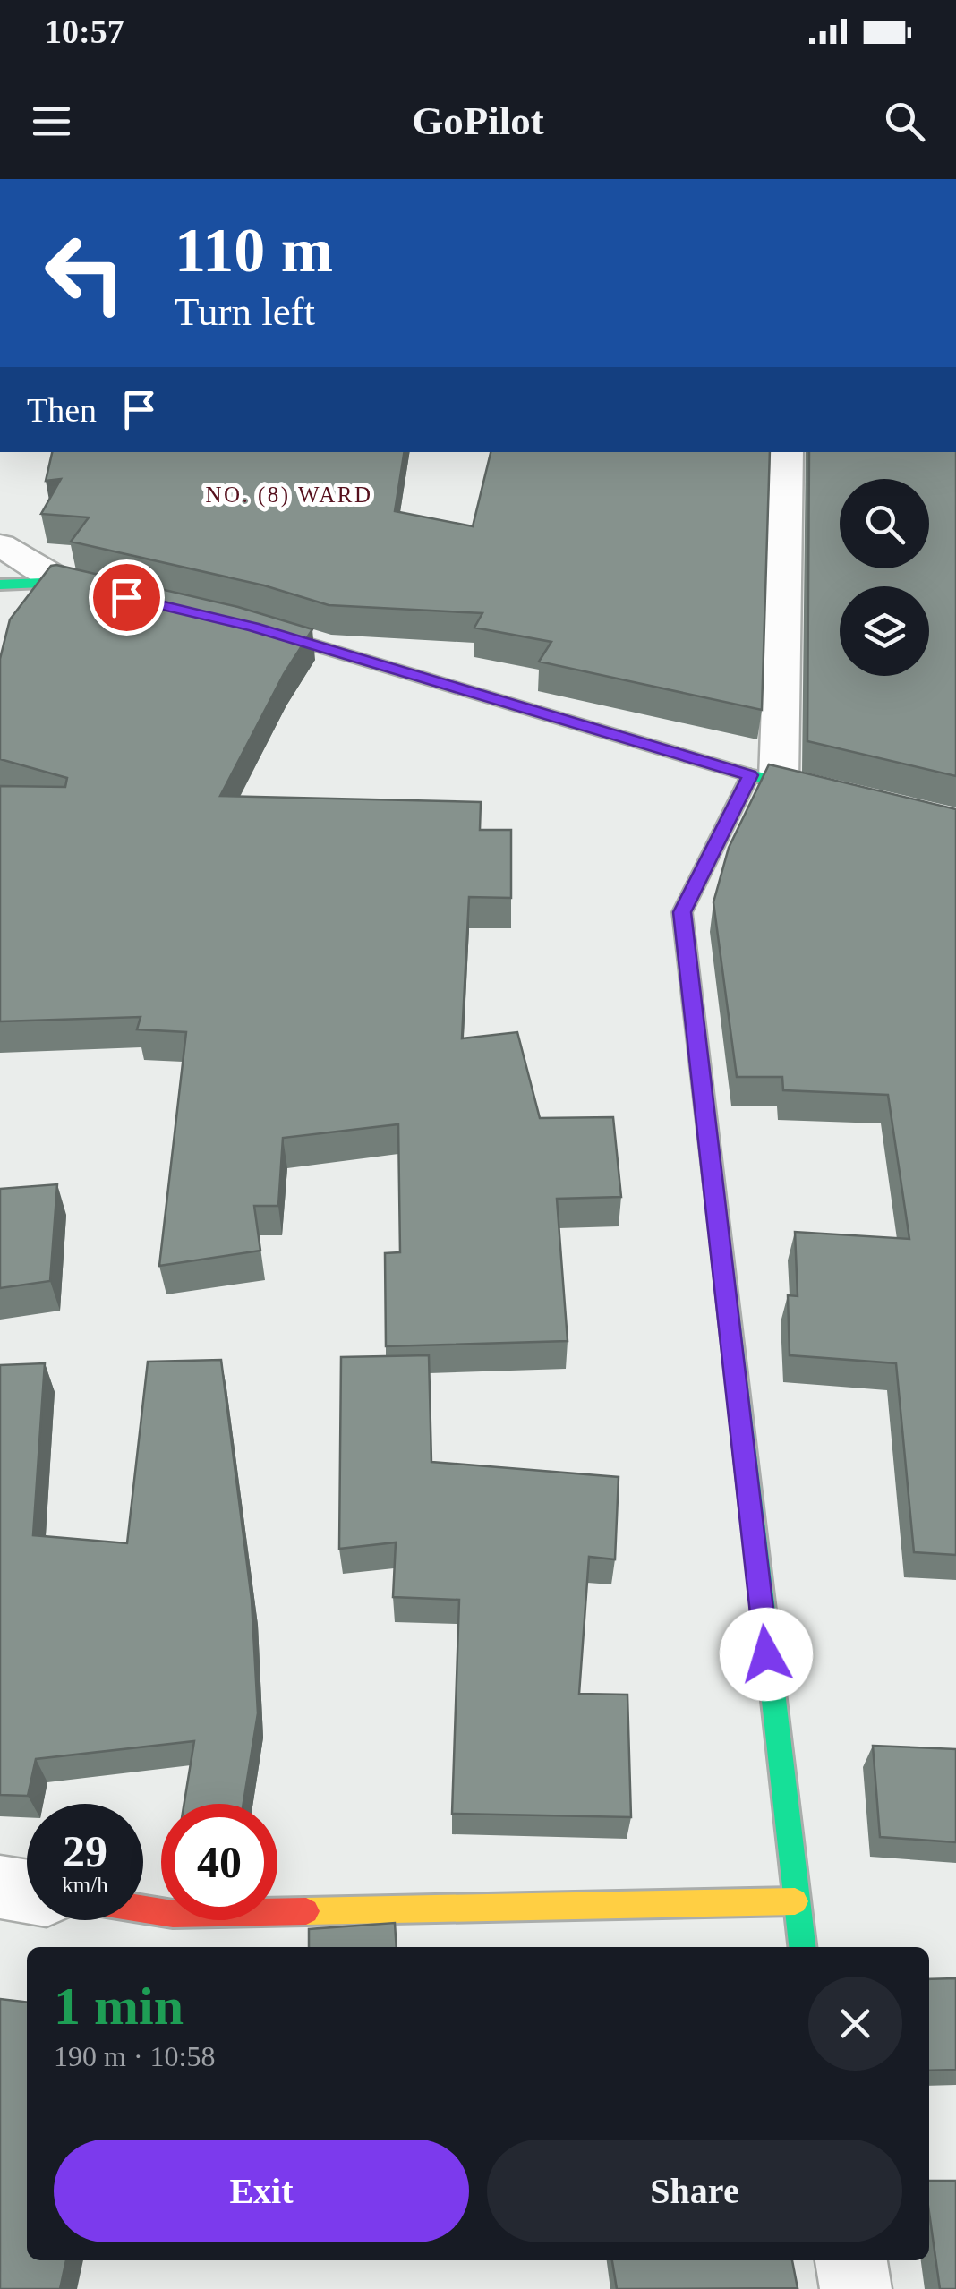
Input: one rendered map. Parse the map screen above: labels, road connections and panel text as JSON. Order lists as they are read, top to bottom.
{
  "districts": ["NO. (8) WARD"],
  "page": {
    "status": "10:57",
    "header": "GoPilot",
    "turn": ["110 m", "Turn left"],
    "then": "Then",
    "speed": "29 km/h",
    "limit": "40",
    "heading": ["1 min", "190 m · 10:58"],
    "buttons": ["Exit", "Share"]
  }
}
